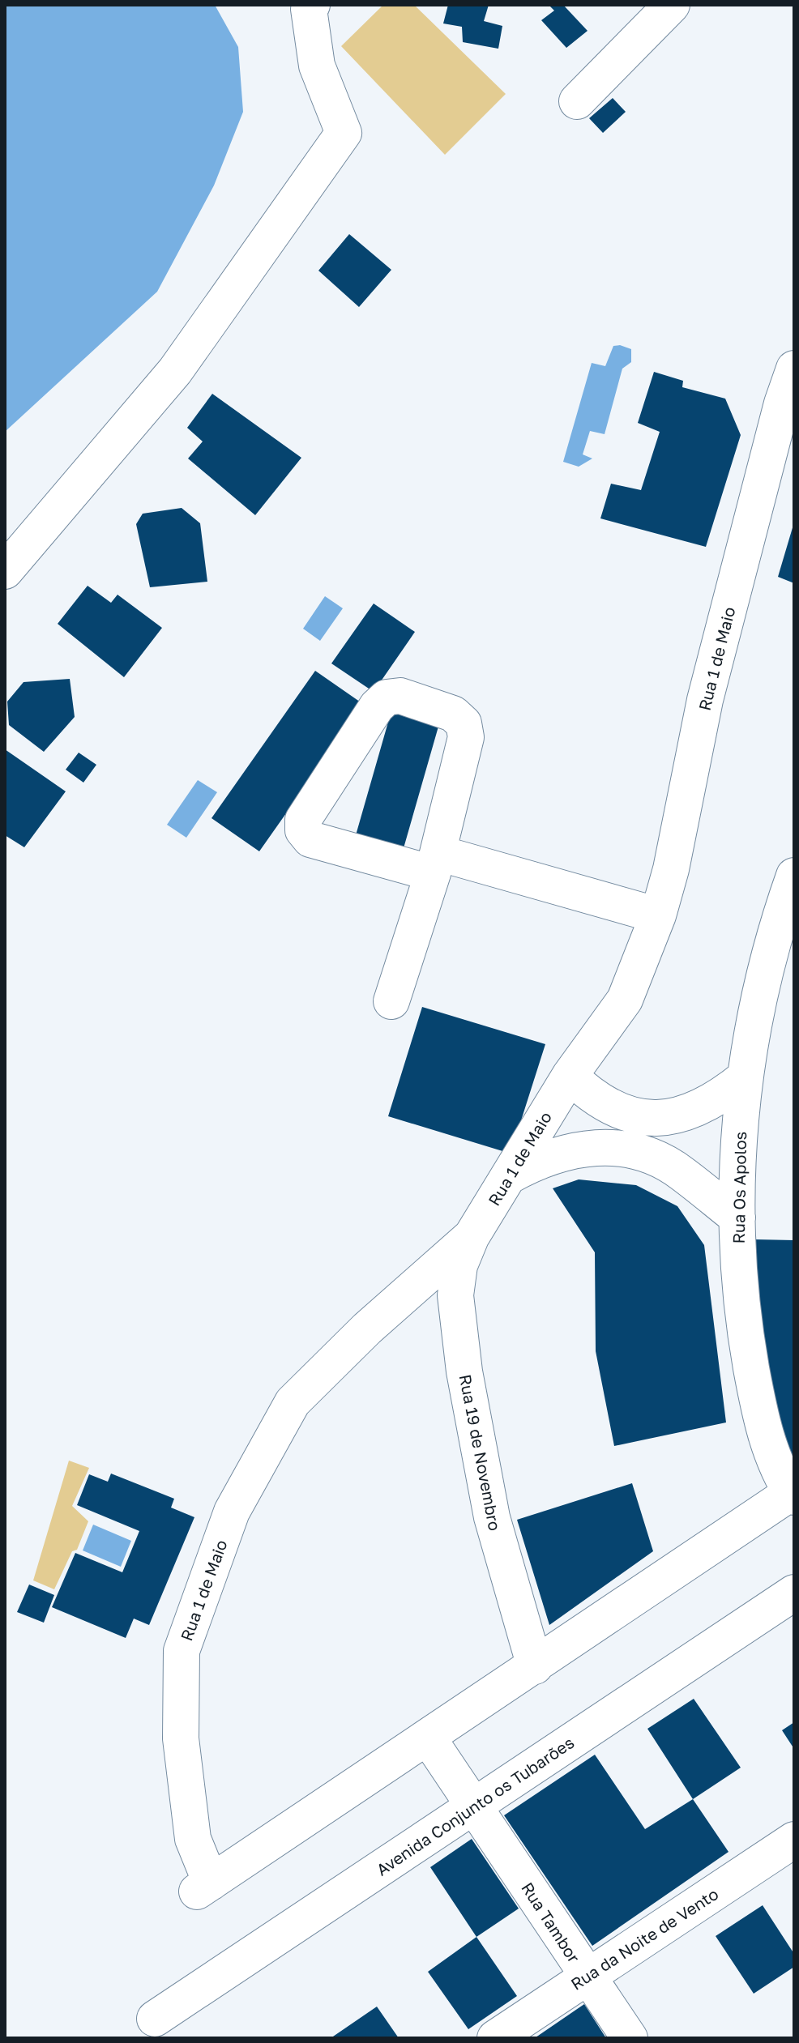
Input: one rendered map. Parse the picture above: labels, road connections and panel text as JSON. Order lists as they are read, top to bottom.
{
  "streets": {
    "street": [
      "Rua 1 de Maio",
      "Rua Os Apolos",
      "Rua 19 de Novembro",
      "Avenida Conjunto os Tubarões",
      "Rua Tambor",
      "Rua da Noite de Vento"
    ]
  },
  "crossings": [
    ["Rua 1 de Maio", "Rua 19 de Novembro"],
    ["Rua 1 de Maio", "Rua Tambor"],
    ["Avenida Conjunto os Tubarões", "Rua Tambor"],
    ["Rua Tambor", "Rua da Noite de Vento"]
  ]
}
